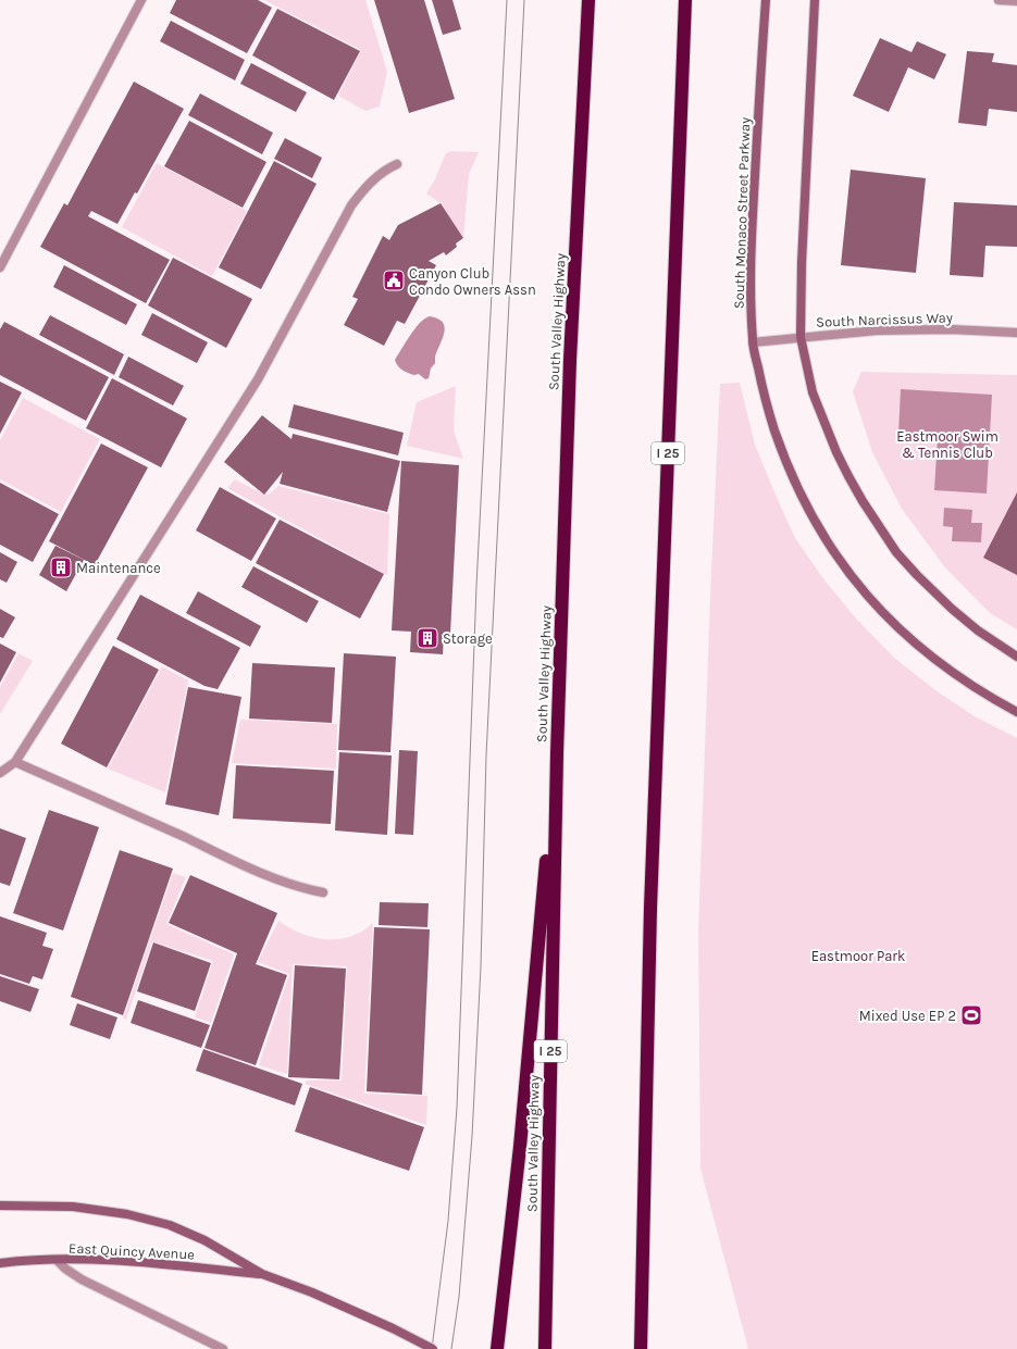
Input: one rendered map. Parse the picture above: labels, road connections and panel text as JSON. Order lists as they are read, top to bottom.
{
  "streets": {
    "highway": ["South Valley Highway", "I 25"],
    "main road": ["South Monaco Street Parkway", "East Quincy Avenue"],
    "street": ["South Narcissus Way"]
  },
  "crossings": [
    ["South Monaco Street Parkway", "South Narcissus Way"]
  ],
  "parks": ["Eastmoor Swim & Tennis Club", "Eastmoor Park"],
  "places": {
    "public building": ["Canyon Club Condo Owners Assn"],
    "building": ["Maintenance", "Storage"],
    "sports": ["Mixed Use EP 2"]
  }
}
